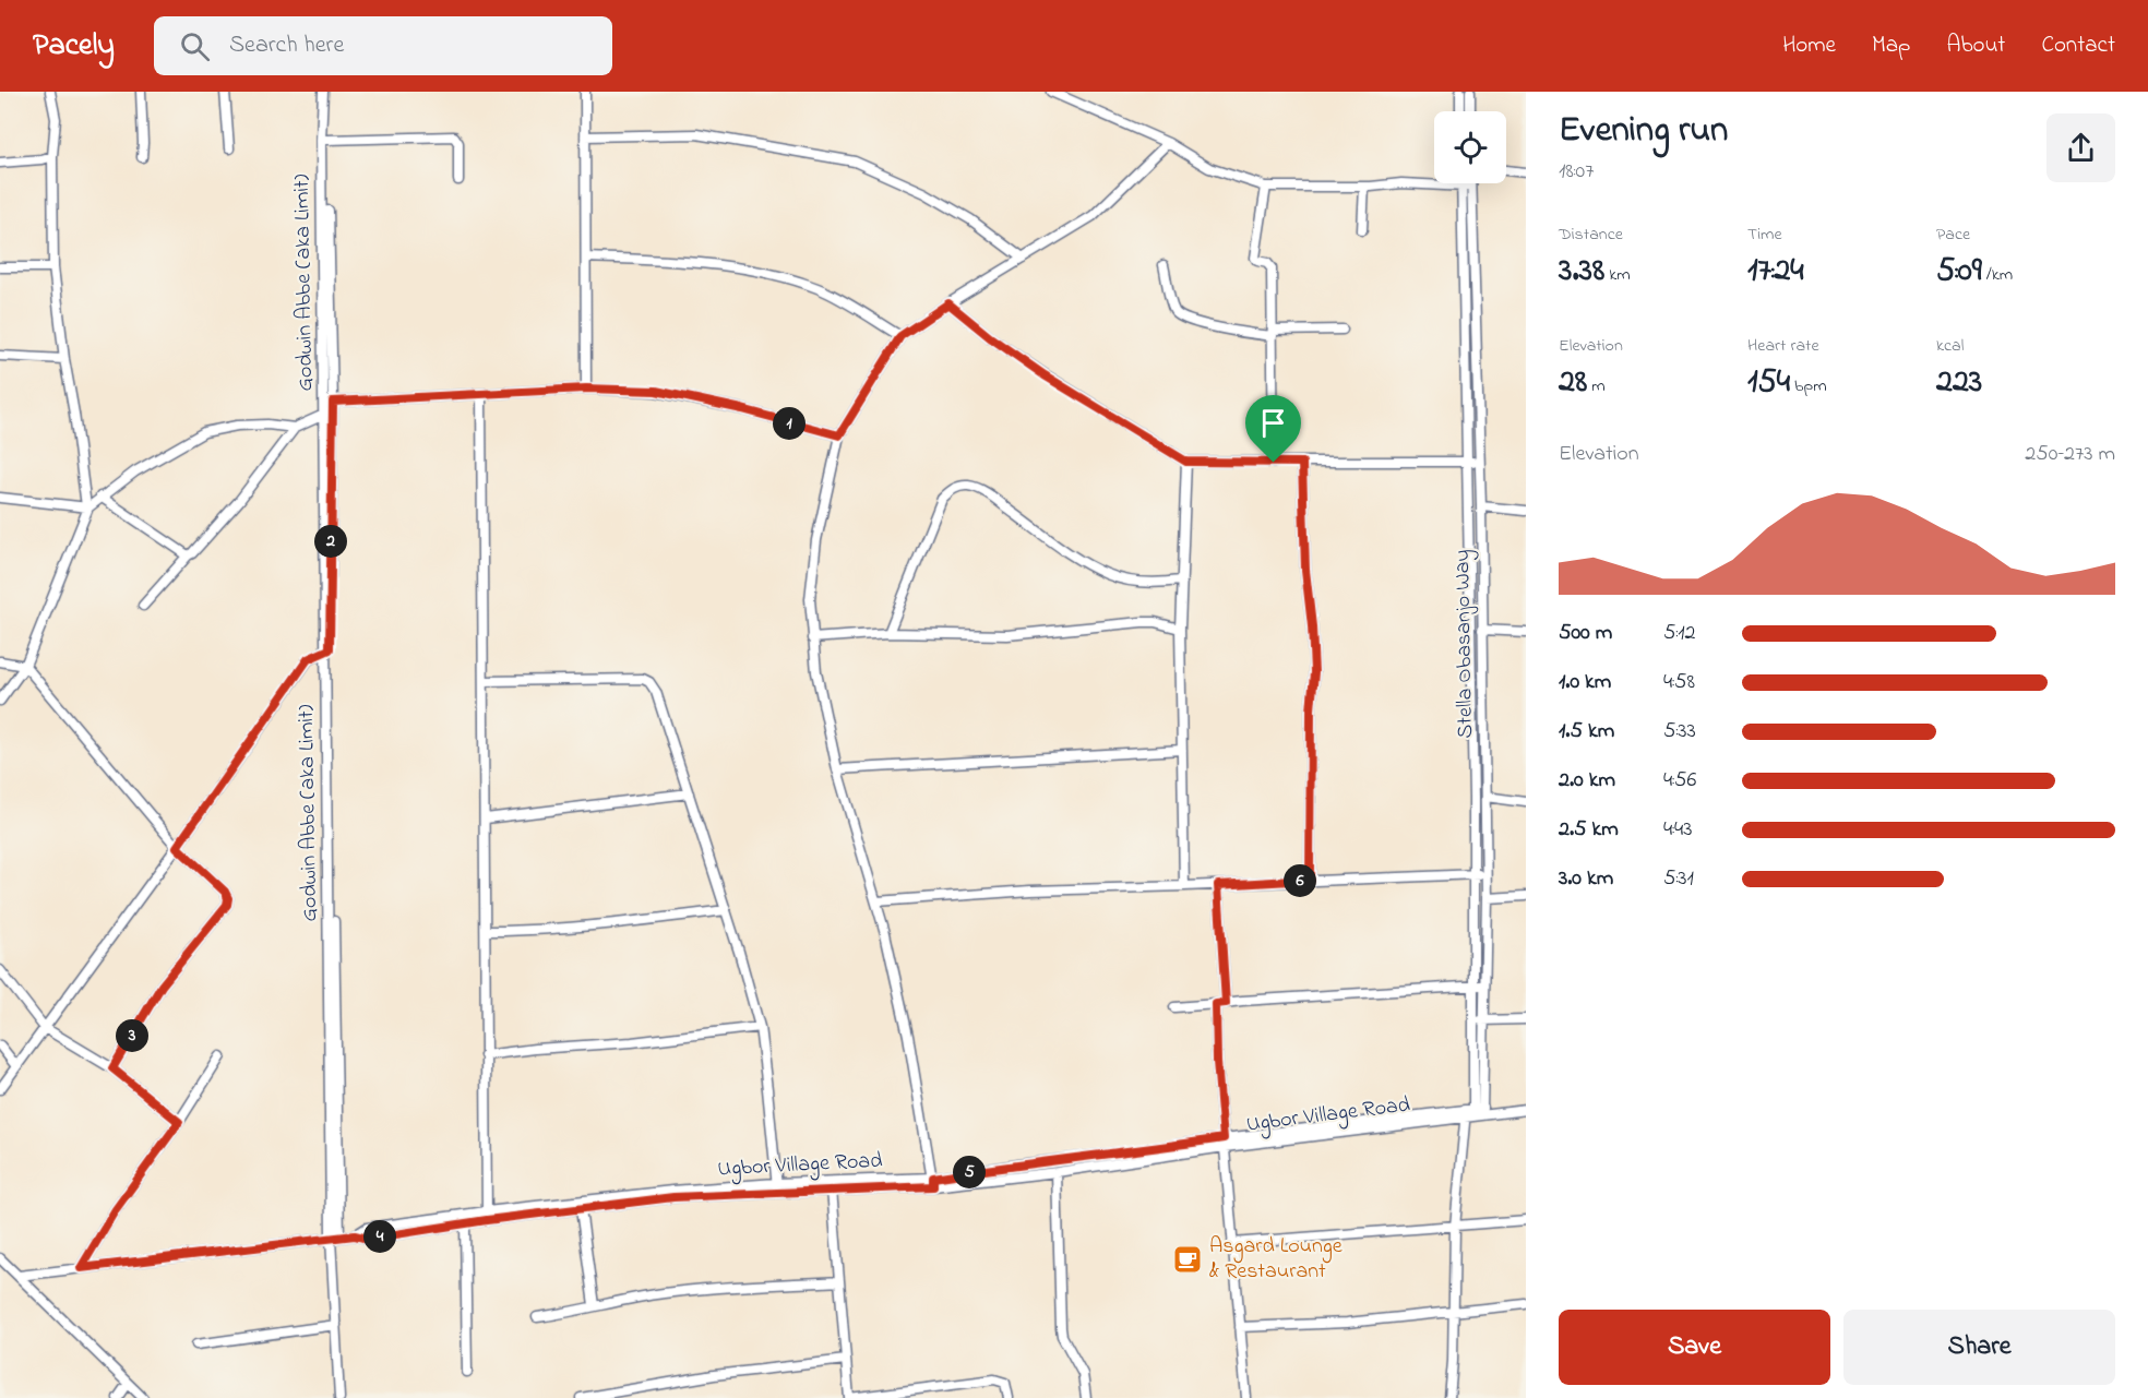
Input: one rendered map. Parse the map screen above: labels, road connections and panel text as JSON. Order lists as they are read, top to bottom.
{
  "streets": {
    "street": ["Godwin Abbe (aka Limit)", "Stella Obasanjo Way", "Ugbor Village Road"]
  },
  "crossings": [
    ["Godwin Abbe (aka Limit)", "Ugbor Village Road"],
    ["Stella Obasanjo Way", "Ugbor Village Road"]
  ],
  "places": {
    "cafe": ["Asgard Lounge & Restaurant"]
  },
  "page": {
    "header": "Pacely",
    "search": "Search here",
    "nav": [
      "Home",
      "Map",
      "About",
      "Contact"
    ],
    "heading": ["Evening run", "18:07"],
    "stats": [
      ["Distance", "3.38 km"],
      ["Time", "17:24"],
      ["Pace", "5:09 /km"],
      ["Elevation", "28 m"],
      ["Heart rate", "154 bpm"],
      ["kcal", "223"]
    ],
    "pins": [
      "1",
      "2",
      "6",
      "3",
      "5",
      "4"
    ],
    "chart": ["Elevation", "250–273 m"],
    "list": [
      {
        "name": "500 m",
        "note": "5:12"
      },
      {
        "name": "1.0 km",
        "note": "4:58"
      },
      {
        "name": "1.5 km",
        "note": "5:33"
      },
      {
        "name": "2.0 km",
        "note": "4:56"
      },
      {
        "name": "2.5 km",
        "note": "4:43"
      },
      {
        "name": "3.0 km",
        "note": "5:31"
      }
    ],
    "buttons": ["Save", "Share"]
  }
}
